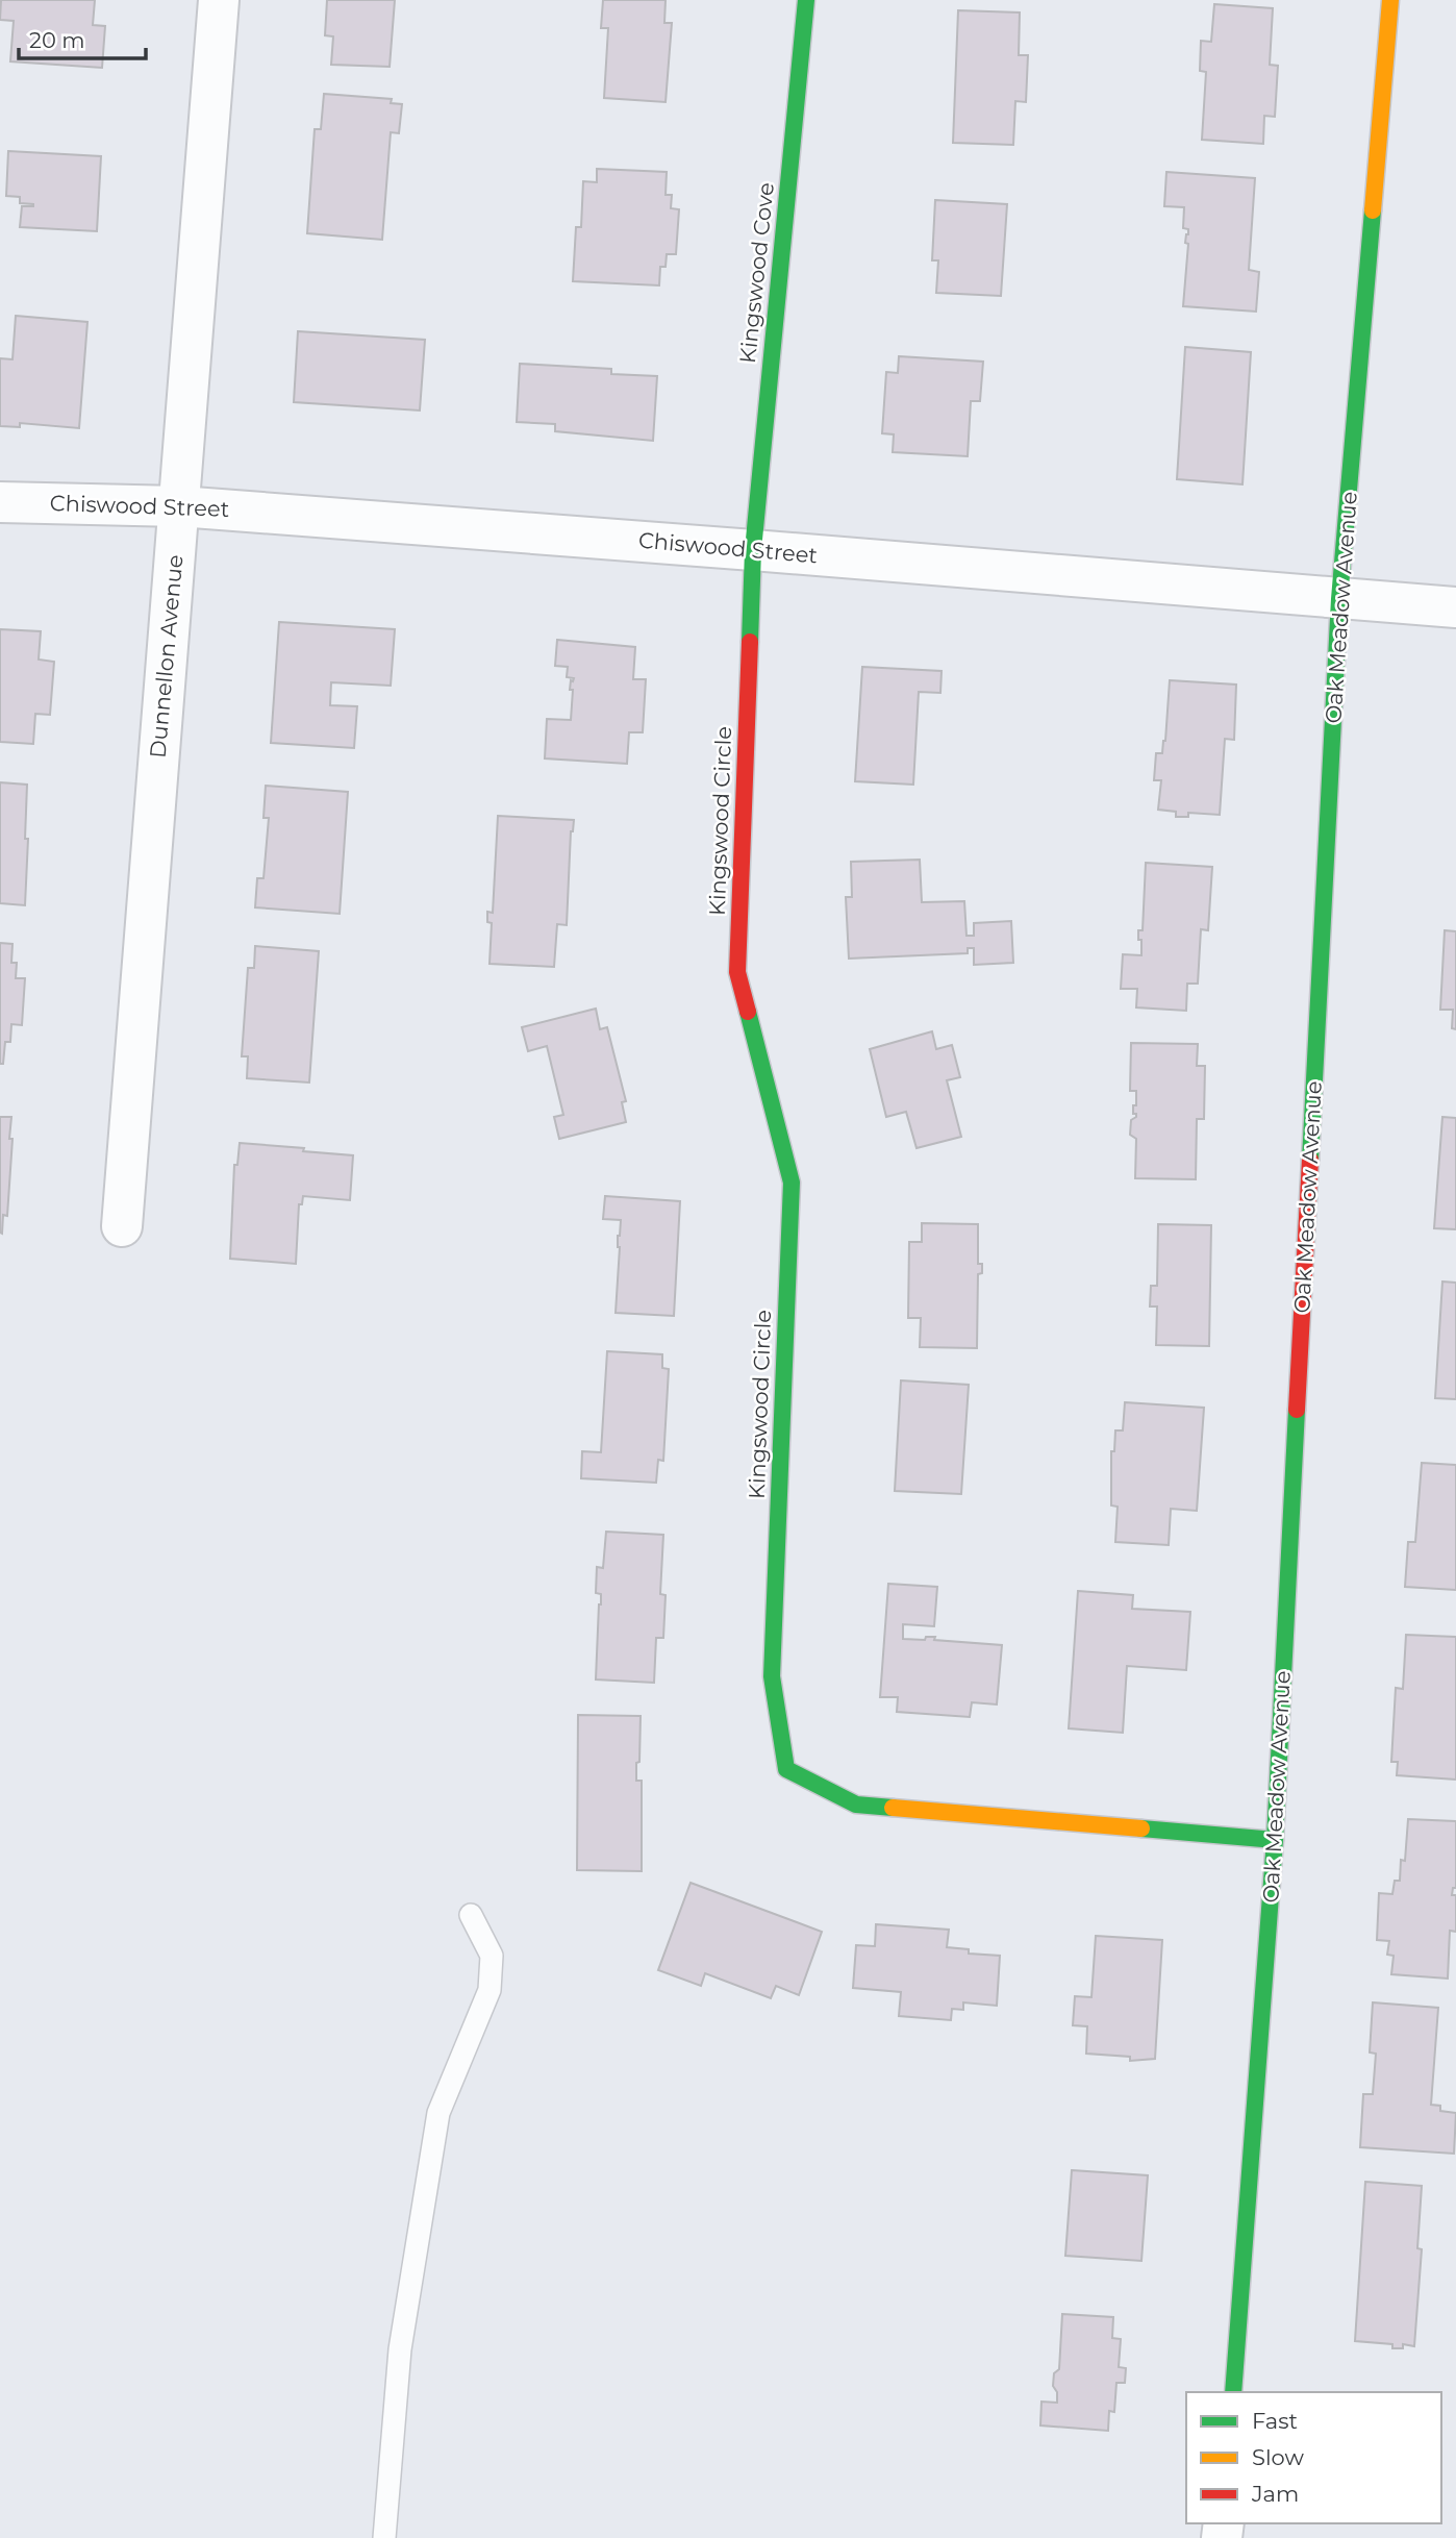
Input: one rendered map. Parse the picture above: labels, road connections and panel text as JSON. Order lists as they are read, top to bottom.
{
  "streets": {
    "street": [
      "Kingswood Cove",
      "Chiswood Street",
      "Oak Meadow Avenue",
      "Dunnellon Avenue",
      "Kingswood Circle"
    ]
  },
  "crossings": [
    ["Kingswood Cove", "Chiswood Street"],
    ["Kingswood Cove", "Kingswood Circle"],
    ["Chiswood Street", "Oak Meadow Avenue"],
    ["Chiswood Street", "Dunnellon Avenue"],
    ["Chiswood Street", "Kingswood Circle"],
    ["Oak Meadow Avenue", "Kingswood Circle"]
  ],
  "legend": ["Fast", "Slow", "Jam"],
  "scale_bar": "20 m"
}
